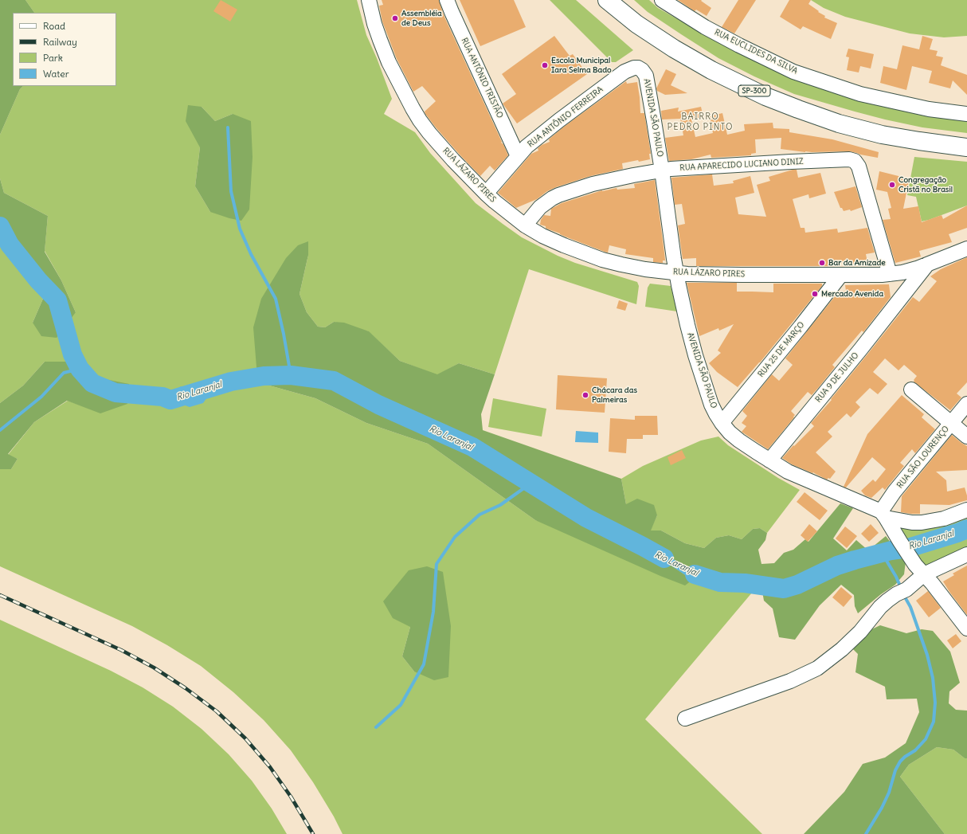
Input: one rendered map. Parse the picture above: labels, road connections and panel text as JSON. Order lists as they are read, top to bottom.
{
  "streets": {
    "main road": ["SP-300"],
    "street": [
      "RUA EUCLIDES DA SILVA",
      "RUA ANTÔNIO TRISTÃO",
      "RUA ANTÔNIO FERREIRA",
      "AVENIDA SÃO PAULO",
      "RUA APARECIDO LUCIANO DINIZ",
      "RUA LÁZARO PIRES",
      "RUA 25 DE MARÇO",
      "RUA 9 DE JULHO",
      "RUA SÃO LOURENÇO"
    ]
  },
  "crossings": [
    ["RUA ANTÔNIO TRISTÃO", "RUA ANTÔNIO FERREIRA"],
    ["RUA ANTÔNIO FERREIRA", "AVENIDA SÃO PAULO"],
    ["RUA ANTÔNIO FERREIRA", "RUA LÁZARO PIRES"],
    ["AVENIDA SÃO PAULO", "RUA APARECIDO LUCIANO DINIZ"],
    ["AVENIDA SÃO PAULO", "RUA LÁZARO PIRES"],
    ["AVENIDA SÃO PAULO", "RUA 25 DE MARÇO"],
    ["AVENIDA SÃO PAULO", "RUA 9 DE JULHO"],
    ["AVENIDA SÃO PAULO", "RUA SÃO LOURENÇO"],
    ["RUA APARECIDO LUCIANO DINIZ", "RUA LÁZARO PIRES"],
    ["RUA LÁZARO PIRES", "RUA 25 DE MARÇO"],
    ["RUA LÁZARO PIRES", "RUA 9 DE JULHO"]
  ],
  "districts": ["BAIRRO PEDRO PINTO"],
  "water": ["Rio Laranjal"],
  "places": [
    "Assembléia de Deus",
    "Escola Municipal Iara Selma Bado",
    "Congregação Cristã no Brasil",
    "Bar da Amizade",
    "Mercado Avenida",
    "Chácara das Palmeiras"
  ],
  "legend": [
    "Road",
    "Railway",
    "Park",
    "Water"
  ]
}
